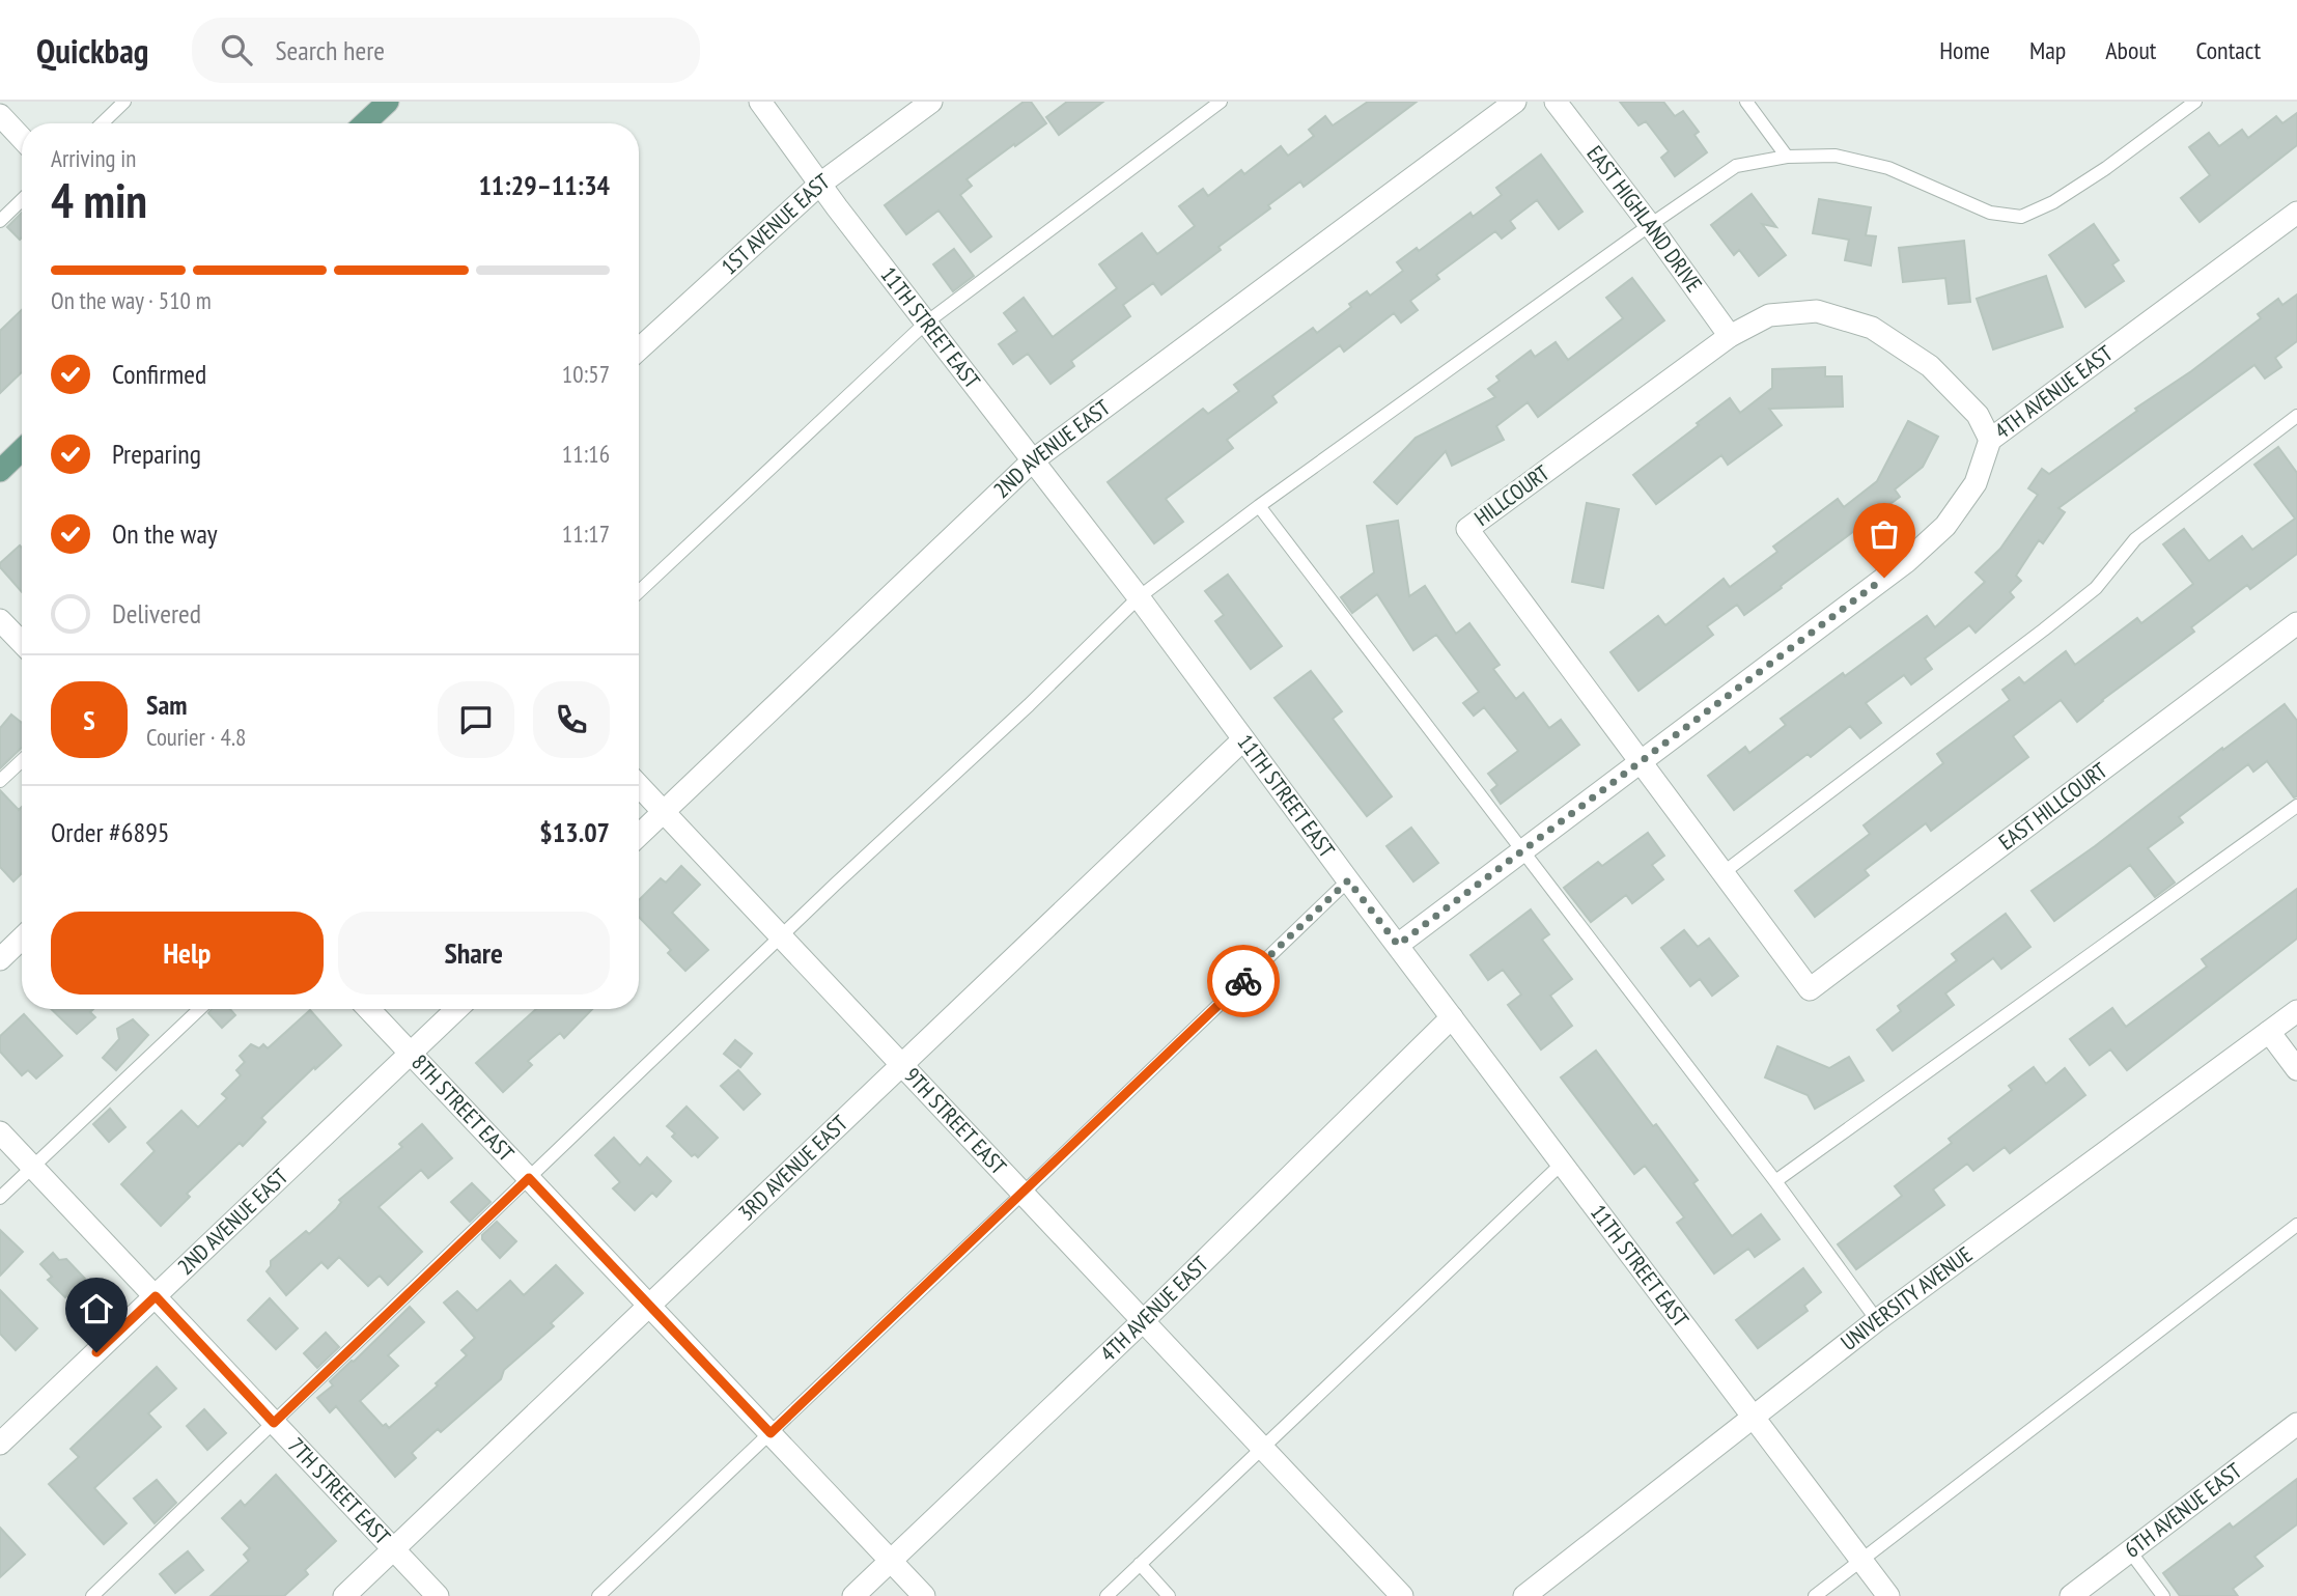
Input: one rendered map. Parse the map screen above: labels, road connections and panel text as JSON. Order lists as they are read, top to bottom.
{
  "streets": {
    "street": [
      "EAST HIGHLAND DRIVE",
      "1ST AVENUE EAST",
      "11TH STREET EAST",
      "4TH AVENUE EAST",
      "2ND AVENUE EAST",
      "HILLCOURT",
      "EAST HILLCOURT",
      "8TH STREET EAST",
      "9TH STREET EAST",
      "3RD AVENUE EAST",
      "UNIVERSITY AVENUE",
      "7TH STREET EAST",
      "6TH AVENUE EAST"
    ]
  },
  "crossings": [
    ["EAST HIGHLAND DRIVE", "HILLCOURT"],
    ["1ST AVENUE EAST", "11TH STREET EAST"],
    ["11TH STREET EAST", "4TH AVENUE EAST"],
    ["11TH STREET EAST", "2ND AVENUE EAST"],
    ["11TH STREET EAST", "3RD AVENUE EAST"],
    ["11TH STREET EAST", "UNIVERSITY AVENUE"],
    ["4TH AVENUE EAST", "HILLCOURT"],
    ["4TH AVENUE EAST", "8TH STREET EAST"],
    ["4TH AVENUE EAST", "9TH STREET EAST"],
    ["2ND AVENUE EAST", "8TH STREET EAST"],
    ["2ND AVENUE EAST", "9TH STREET EAST"],
    ["2ND AVENUE EAST", "7TH STREET EAST"],
    ["HILLCOURT", "EAST HILLCOURT"],
    ["8TH STREET EAST", "3RD AVENUE EAST"],
    ["9TH STREET EAST", "3RD AVENUE EAST"],
    ["3RD AVENUE EAST", "7TH STREET EAST"]
  ],
  "page": {
    "header": "Quickbag",
    "search": "Search here",
    "nav": [
      "Home",
      "Map",
      "About",
      "Contact"
    ],
    "heading": ["4 min", "Arriving in", "11:29–11:34"],
    "panel": [
      "Sam",
      "Courier · 4.8",
      "Order #6895",
      "$13.07"
    ],
    "bar": "On the way · 510 m",
    "list": [
      ["Confirmed", "10:57"],
      ["Preparing", "11:16"],
      ["On the way", "11:17"],
      "Delivered"
    ],
    "round": "S",
    "buttons": ["Help", "Share"]
  }
}
